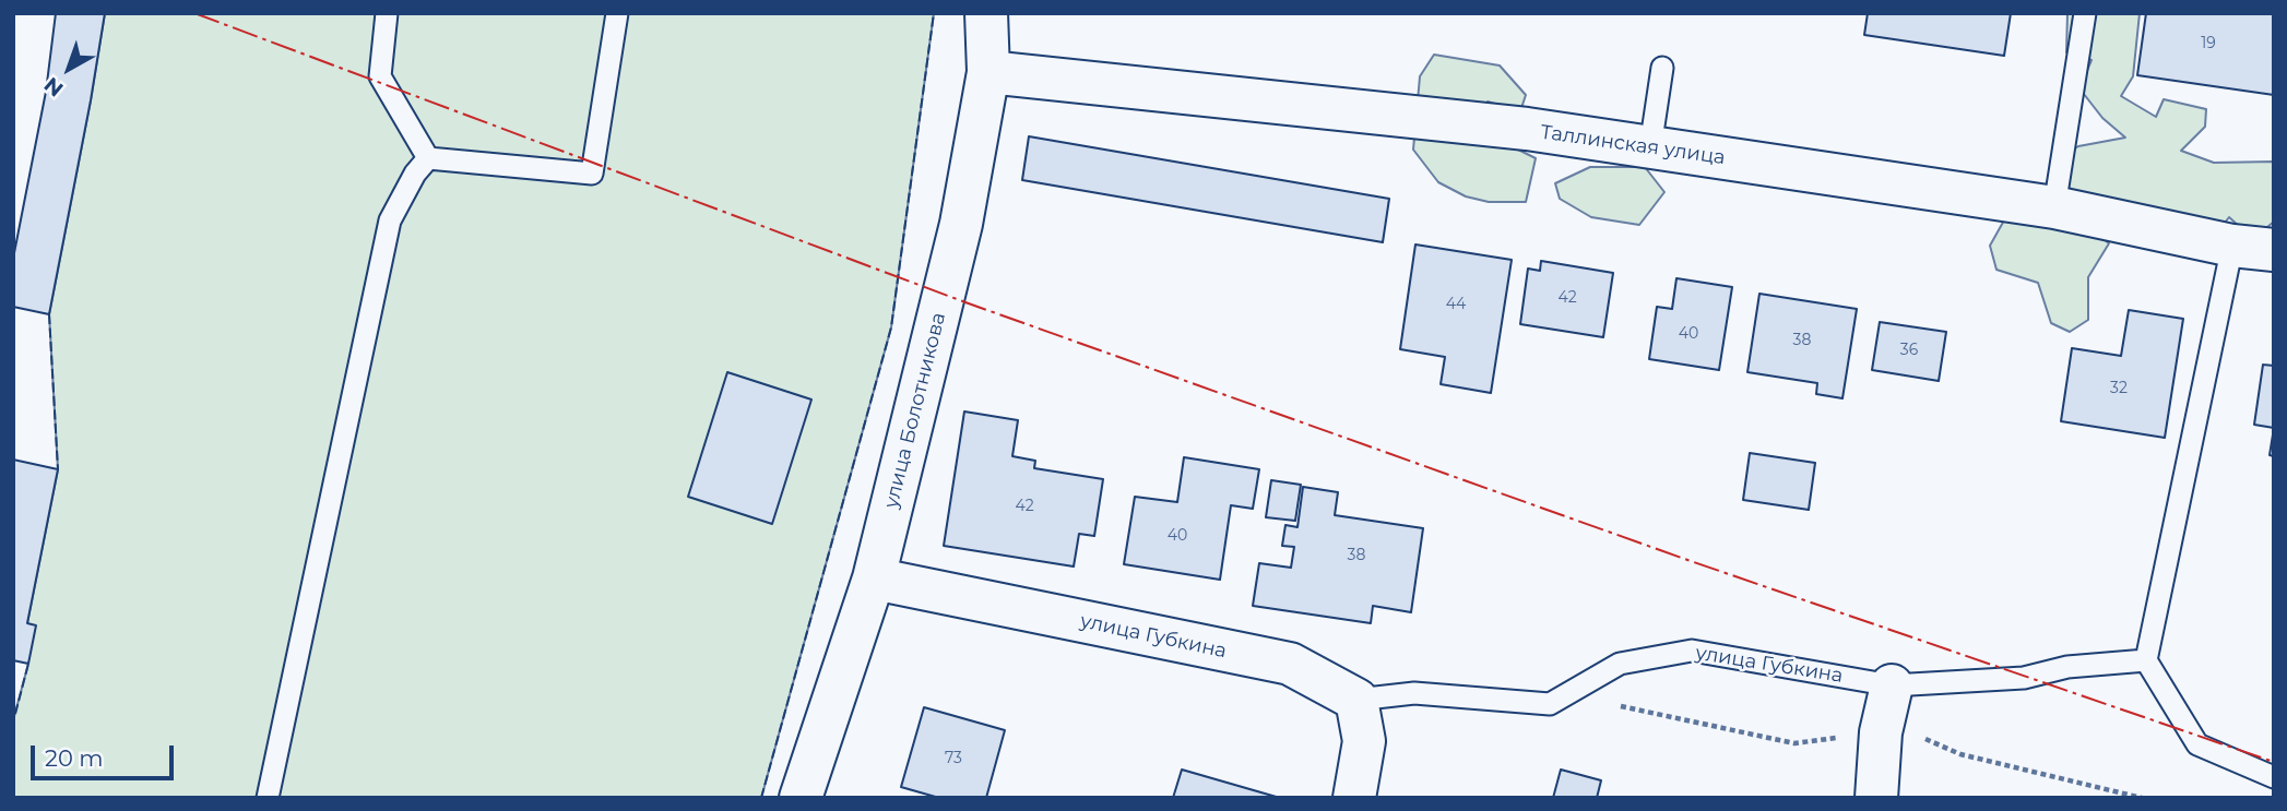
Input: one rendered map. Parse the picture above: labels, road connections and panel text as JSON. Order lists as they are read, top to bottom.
{
  "streets": {
    "street": ["Таллинская улица", "улица Болотникова", "улица Губкина"]
  },
  "crossings": [
    ["Таллинская улица", "улица Болотникова"],
    ["улица Болотникова", "улица Губкина"]
  ],
  "house_numbers": [
    "19",
    "42",
    "44",
    "40",
    "38",
    "36",
    "32",
    "42",
    "40",
    "38",
    "73"
  ],
  "scale_bar": "20 m",
  "north": "bottom left"
}
